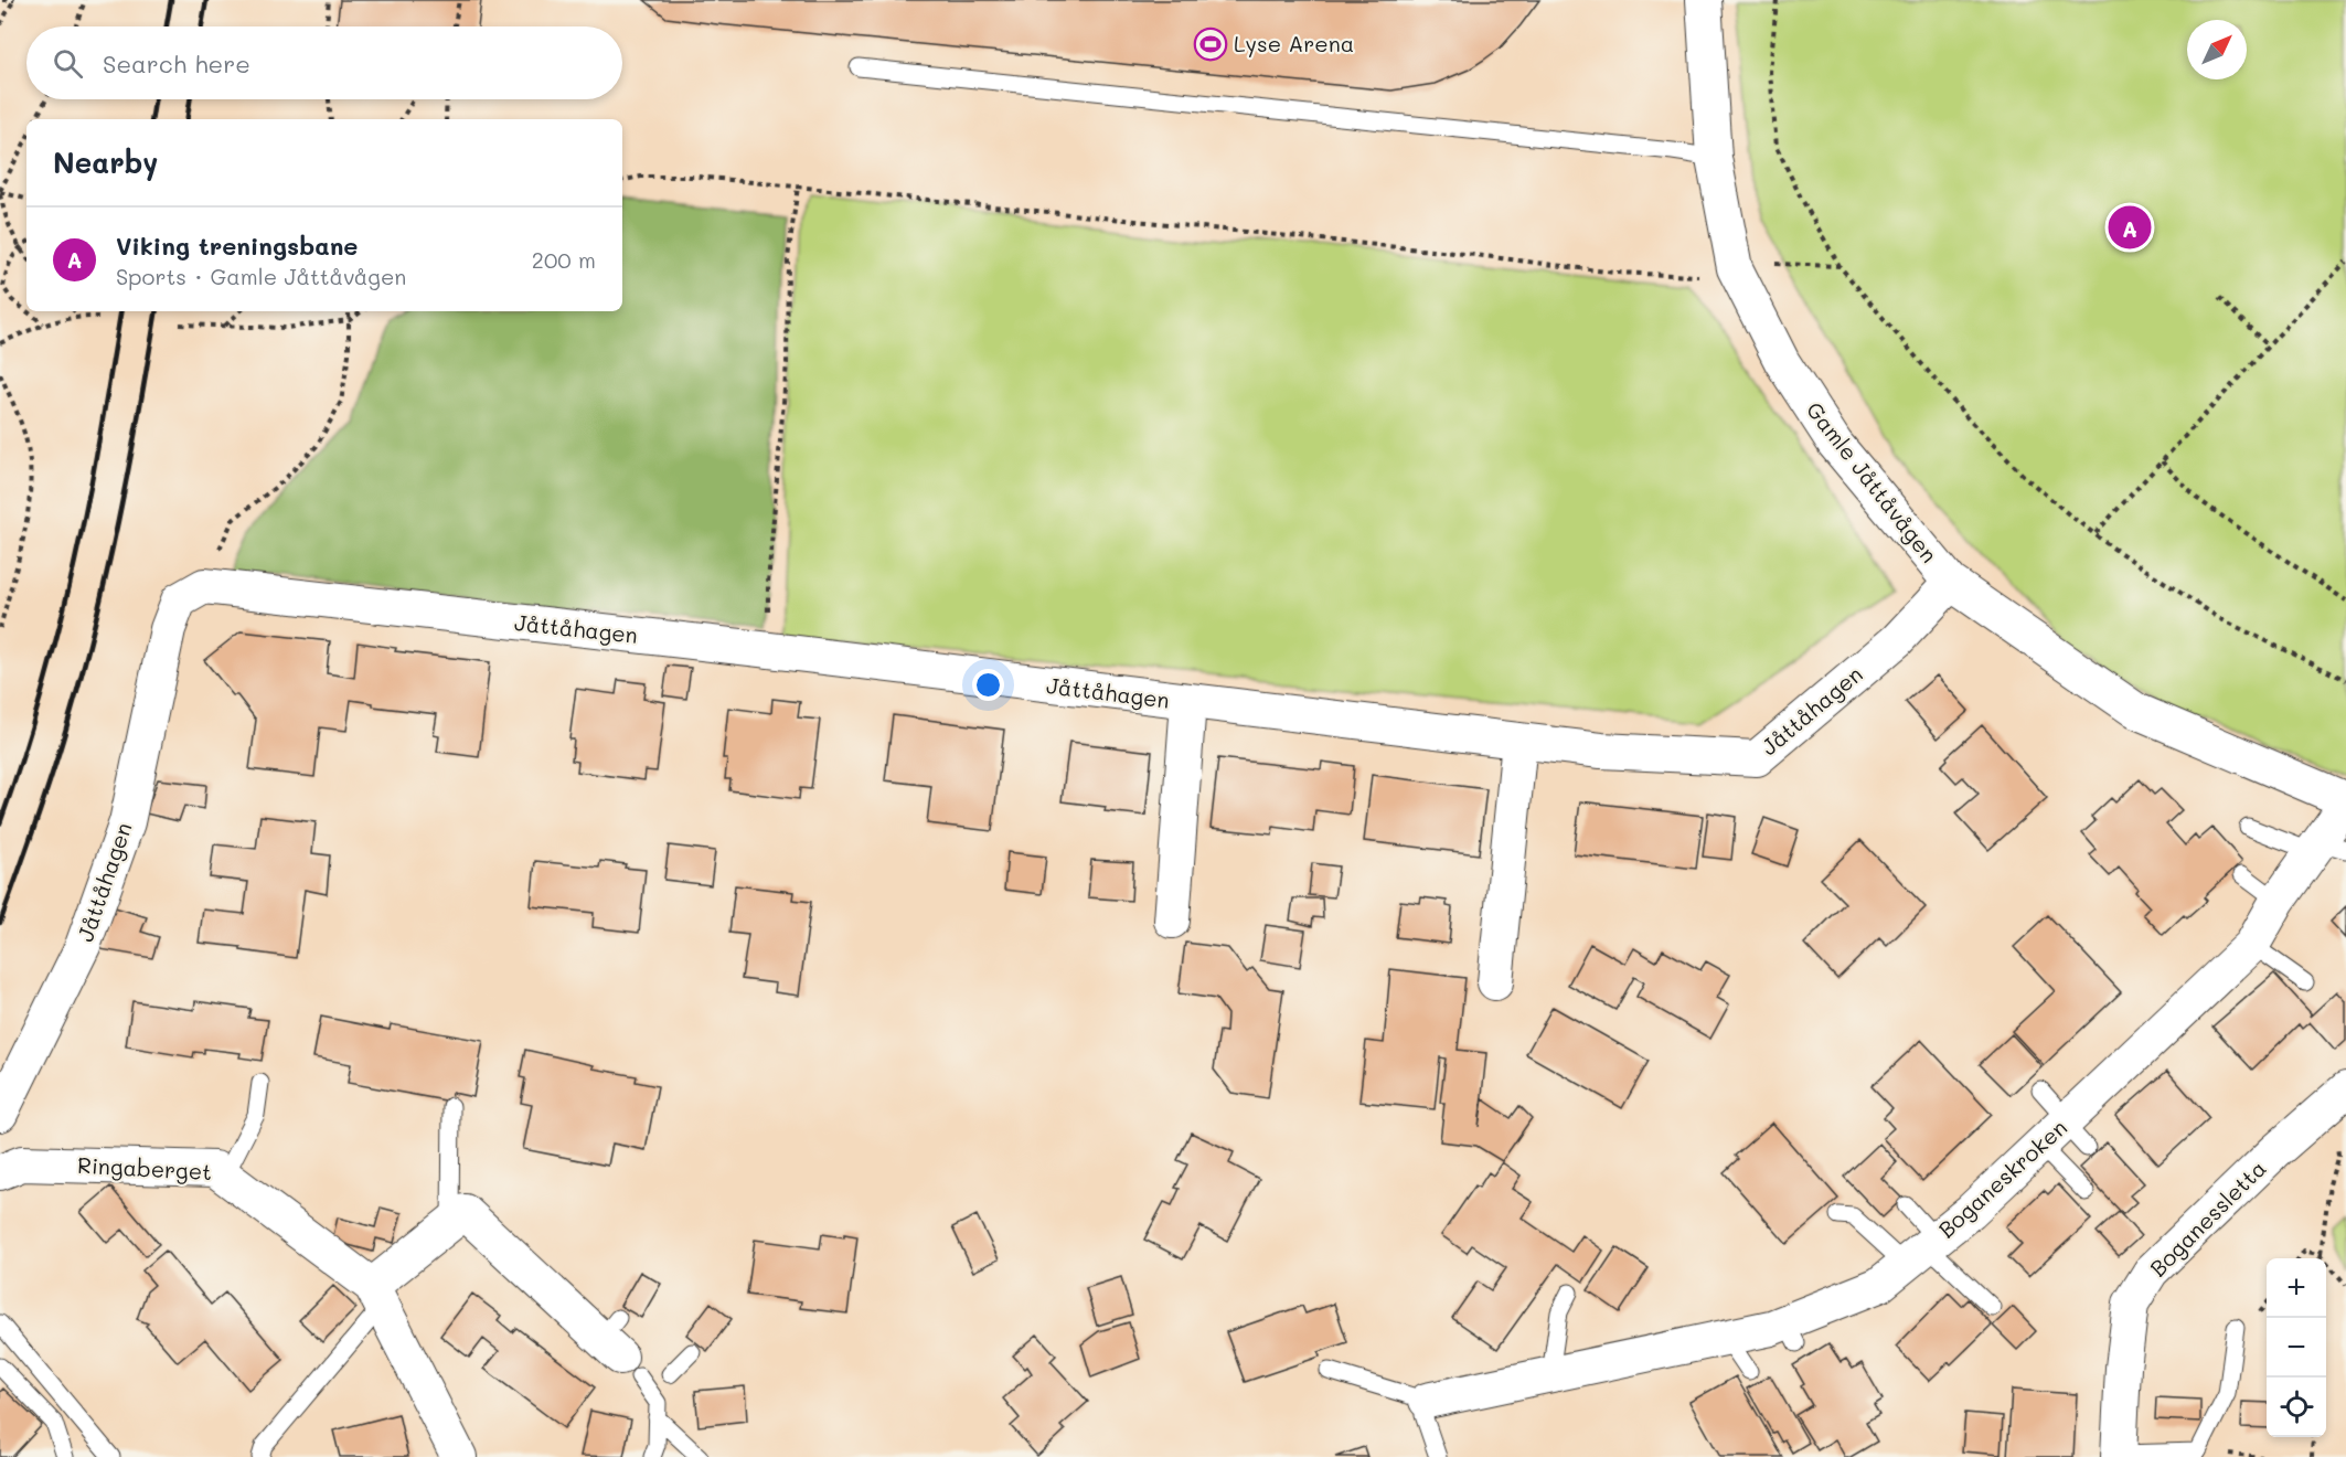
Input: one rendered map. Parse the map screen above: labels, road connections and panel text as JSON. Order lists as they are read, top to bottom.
{
  "streets": {
    "street": [
      "Gamle Jåttåvågen",
      "Jåttåhagen",
      "Ringaberget",
      "Boganeskroken",
      "Boganessletta"
    ]
  },
  "crossings": [
    ["Gamle Jåttåvågen", "Jåttåhagen"],
    ["Gamle Jåttåvågen", "Boganeskroken"]
  ],
  "places": {
    "sports": ["Lyse Arena"]
  },
  "north": "top right",
  "page": {
    "search": "Search here",
    "heading": "Nearby",
    "pins": "A",
    "list": [
      {
        "mark": "A",
        "name": "Viking treningsbane",
        "note": "Sports · Gamle Jåttåvågen",
        "value": "200 m"
      }
    ],
    "map_buttons": ["+", "−"]
  }
}
